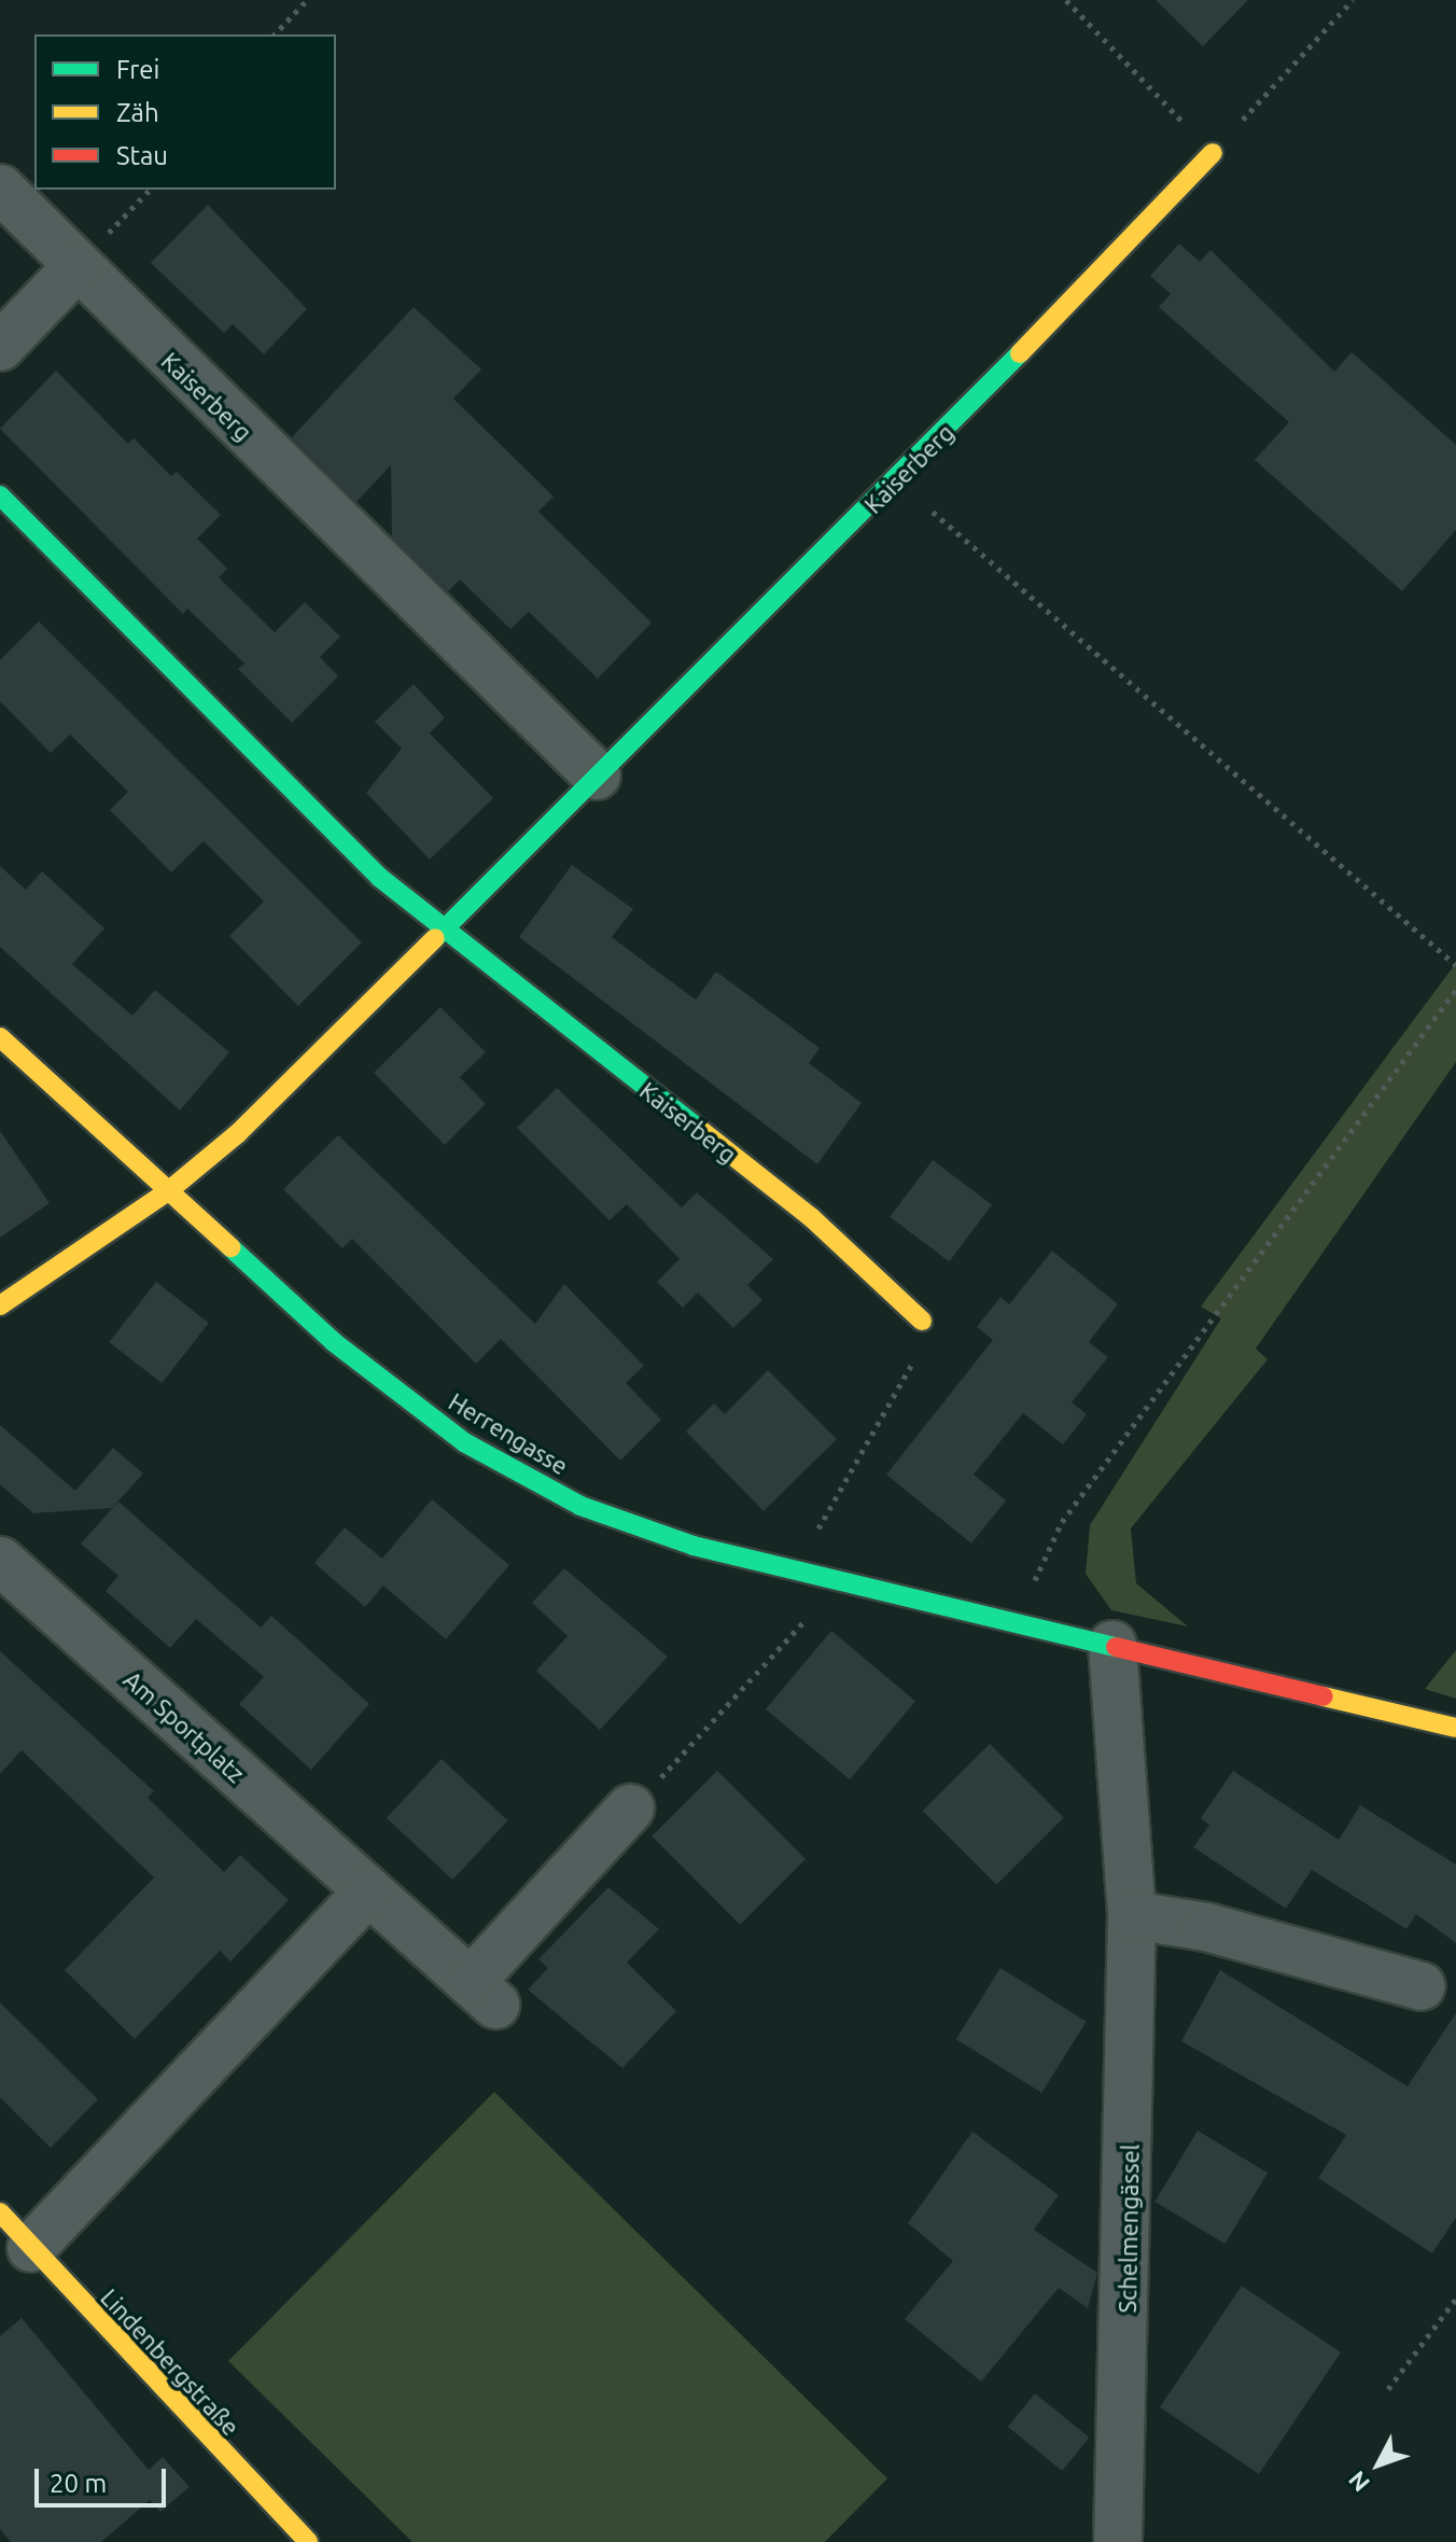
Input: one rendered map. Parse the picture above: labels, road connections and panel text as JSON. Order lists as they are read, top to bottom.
{
  "streets": {
    "street": [
      "Kaiserberg",
      "Herrengasse",
      "Am Sportplatz",
      "Schelmengässel",
      "Lindenbergstraße"
    ]
  },
  "crossings": [
    ["Kaiserberg", "Herrengasse"],
    ["Herrengasse", "Schelmengässel"]
  ],
  "legend": ["Frei", "Zäh", "Stau"],
  "scale_bar": "20 m",
  "north": "bottom left"
}
